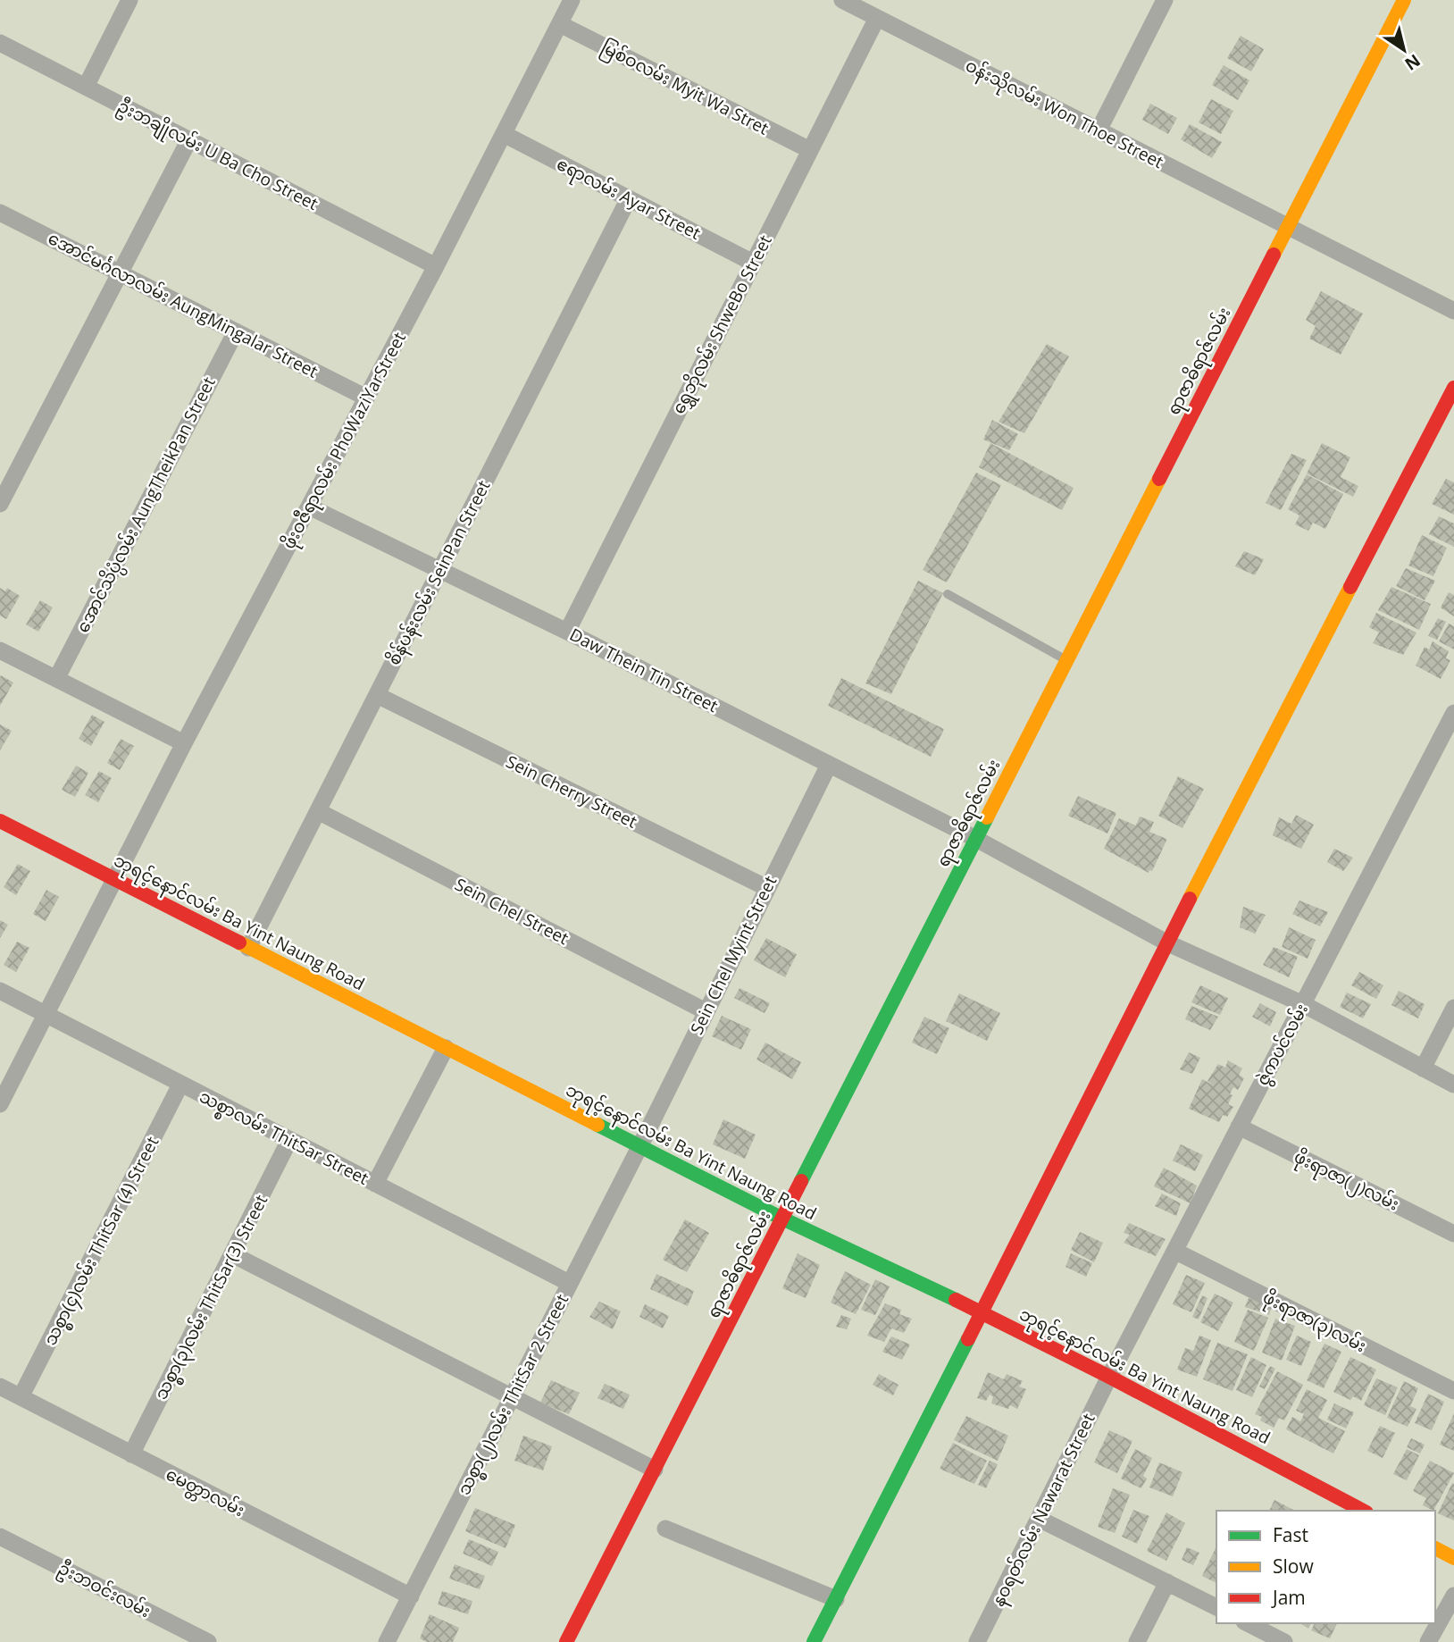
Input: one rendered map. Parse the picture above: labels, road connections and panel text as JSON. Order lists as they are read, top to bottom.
{
  "streets": {
    "street": [
      "မြစ်ဝလမ်း Myit Wa Stret",
      "ဝန်းသိုလမ်း Won Thoe Street",
      "ဦးဘချိုလမ်း U Ba Cho Street",
      "ဧရာလမ်း Ayar Street",
      "အောင်မင်္ဂလာလမ်း AungMingalar Street",
      "ရွှေဘိုလမ်း ShweBo Street",
      "ရာဇာဓိရာဇ်လမ်း",
      "ဖိုးဝဇီရာလမ်း PhoWaziYarStreet",
      "အောင်သိပ္ပံလမ်း AungTheikPan Street",
      "စိန်ပန်းလမ်း SeinPan Street",
      "Daw Thein Tin Street",
      "Sein Cherry Street",
      "Sein Chel Street",
      "ဘုရင့်နောင်လမ်း Ba Yint Naung Road",
      "Sein Chel Myint Street",
      "ဇွဲကပင်လမ်း",
      "သစ္စာလမ်း ThitSar Street",
      "ဖိုးရာဇာ(၂)လမ်း",
      "သစ္စာ(၄)လမ်း ThitSar (4) Street",
      "သစ္စာ(၃)လမ်း ThitSar(3) Street",
      "ဖိုးရာဇာ(၃)လမ်း",
      "သစ္စာ(၂)လမ်း ThitSar 2 Street",
      "မေတ္တာလမ်း",
      "နဝရတ်လမ်း Nawarat Street",
      "ဦးဘဝင်းလမ်း"
    ]
  },
  "crossings": [
    ["မြစ်ဝလမ်း Myit Wa Stret", "ရွှေဘိုလမ်း ShweBo Street"],
    ["မြစ်ဝလမ်း Myit Wa Stret", "ဖိုးဝဇီရာလမ်း PhoWaziYarStreet"],
    ["ဝန်းသိုလမ်း Won Thoe Street", "ရွှေဘိုလမ်း ShweBo Street"],
    ["ဝန်းသိုလမ်း Won Thoe Street", "ရာဇာဓိရာဇ်လမ်း"],
    ["ဦးဘချိုလမ်း U Ba Cho Street", "ဖိုးဝဇီရာလမ်း PhoWaziYarStreet"],
    ["ဧရာလမ်း Ayar Street", "ရွှေဘိုလမ်း ShweBo Street"],
    ["ဧရာလမ်း Ayar Street", "ဖိုးဝဇီရာလမ်း PhoWaziYarStreet"],
    ["ဧရာလမ်း Ayar Street", "စိန်ပန်းလမ်း SeinPan Street"],
    ["အောင်မင်္ဂလာလမ်း AungMingalar Street", "ဖိုးဝဇီရာလမ်း PhoWaziYarStreet"],
    ["အောင်မင်္ဂလာလမ်း AungMingalar Street", "အောင်သိပ္ပံလမ်း AungTheikPan Street"],
    ["ရွှေဘိုလမ်း ShweBo Street", "Daw Thein Tin Street"],
    ["ရာဇာဓိရာဇ်လမ်း", "Daw Thein Tin Street"],
    ["ရာဇာဓိရာဇ်လမ်း", "ဘုရင့်နောင်လမ်း Ba Yint Naung Road"],
    ["ဖိုးဝဇီရာလမ်း PhoWaziYarStreet", "Daw Thein Tin Street"],
    ["ဖိုးဝဇီရာလမ်း PhoWaziYarStreet", "ဘုရင့်နောင်လမ်း Ba Yint Naung Road"],
    ["ဖိုးဝဇီရာလမ်း PhoWaziYarStreet", "သစ္စာလမ်း ThitSar Street"],
    ["စိန်ပန်းလမ်း SeinPan Street", "Daw Thein Tin Street"],
    ["စိန်ပန်းလမ်း SeinPan Street", "Sein Cherry Street"],
    ["စိန်ပန်းလမ်း SeinPan Street", "Sein Chel Street"],
    ["စိန်ပန်းလမ်း SeinPan Street", "ဘုရင့်နောင်လမ်း Ba Yint Naung Road"],
    ["Daw Thein Tin Street", "Sein Chel Myint Street"],
    ["Daw Thein Tin Street", "ဇွဲကပင်လမ်း"],
    ["Sein Cherry Street", "Sein Chel Myint Street"],
    ["Sein Chel Street", "Sein Chel Myint Street"],
    ["ဘုရင့်နောင်လမ်း Ba Yint Naung Road", "Sein Chel Myint Street"],
    ["ဘုရင့်နောင်လမ်း Ba Yint Naung Road", "ဇွဲကပင်လမ်း"],
    ["ဘုရင့်နောင်လမ်း Ba Yint Naung Road", "သစ္စာ(၂)လမ်း ThitSar 2 Street"],
    ["ဘုရင့်နောင်လမ်း Ba Yint Naung Road", "နဝရတ်လမ်း Nawarat Street"],
    ["Sein Chel Myint Street", "သစ္စာ(၂)လမ်း ThitSar 2 Street"],
    ["ဇွဲကပင်လမ်း", "ဖိုးရာဇာ(၂)လမ်း"],
    ["ဇွဲကပင်လမ်း", "ဖိုးရာဇာ(၃)လမ်း"],
    ["ဇွဲကပင်လမ်း", "နဝရတ်လမ်း Nawarat Street"],
    ["သစ္စာလမ်း ThitSar Street", "သစ္စာ(၄)လမ်း ThitSar (4) Street"],
    ["သစ္စာလမ်း ThitSar Street", "သစ္စာ(၃)လမ်း ThitSar(3) Street"],
    ["သစ္စာလမ်း ThitSar Street", "သစ္စာ(၂)လမ်း ThitSar 2 Street"],
    ["သစ္စာ(၄)လမ်း ThitSar (4) Street", "မေတ္တာလမ်း"],
    ["သစ္စာ(၃)လမ်း ThitSar(3) Street", "မေတ္တာလမ်း"],
    ["သစ္စာ(၂)လမ်း ThitSar 2 Street", "မေတ္တာလမ်း"]
  ],
  "legend": ["Fast", "Slow", "Jam"],
  "north": "bottom right"
}
